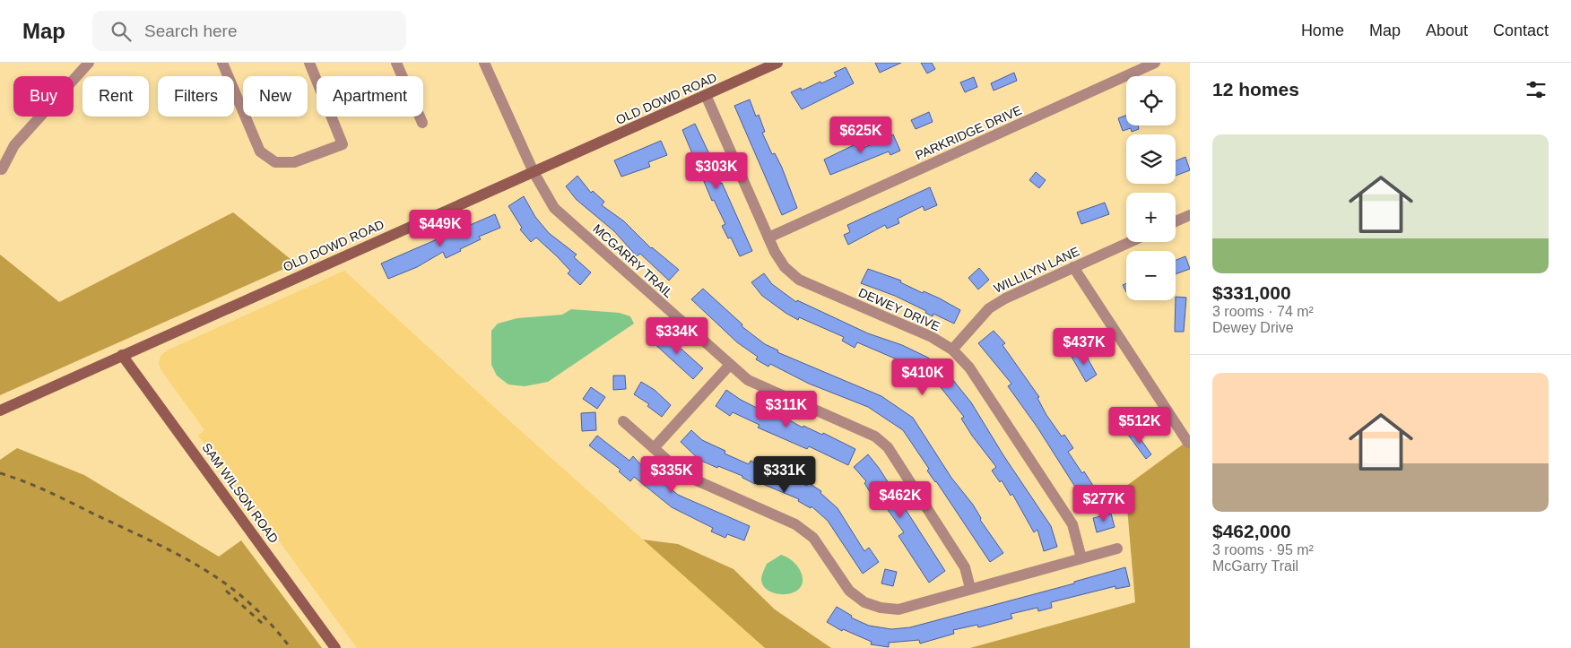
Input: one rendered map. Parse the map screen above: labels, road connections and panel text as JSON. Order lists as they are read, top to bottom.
{
  "streets": {
    "street": [
      "OLD DOWD ROAD",
      "PARKRIDGE DRIVE",
      "MCGARRY TRAIL",
      "WILLILYN LANE",
      "DEWEY DRIVE",
      "SAM WILSON ROAD"
    ]
  },
  "crossings": [
    ["OLD DOWD ROAD", "MCGARRY TRAIL"],
    ["OLD DOWD ROAD", "DEWEY DRIVE"],
    ["OLD DOWD ROAD", "SAM WILSON ROAD"],
    ["PARKRIDGE DRIVE", "DEWEY DRIVE"],
    ["WILLILYN LANE", "DEWEY DRIVE"]
  ],
  "page": {
    "header": "Map",
    "search": "Search here",
    "nav": [
      "Home",
      "Map",
      "About",
      "Contact"
    ],
    "heading": "12 homes",
    "map_buttons": ["+", "−"],
    "chip": [
      "Buy",
      "Rent",
      "Filters",
      "New",
      "Apartment"
    ],
    "price": [
      "$625K",
      "$303K",
      "$449K",
      "$334K",
      "$437K",
      "$410K",
      "$311K",
      "$512K",
      "$335K",
      "$331K",
      "$462K",
      "$277K"
    ],
    "list": [
      {
        "name": "$331,000",
        "note": "3 rooms · 74 m² · Dewey Drive"
      },
      {
        "name": "$462,000",
        "note": "3 rooms · 95 m² · McGarry Trail"
      }
    ]
  }
}
